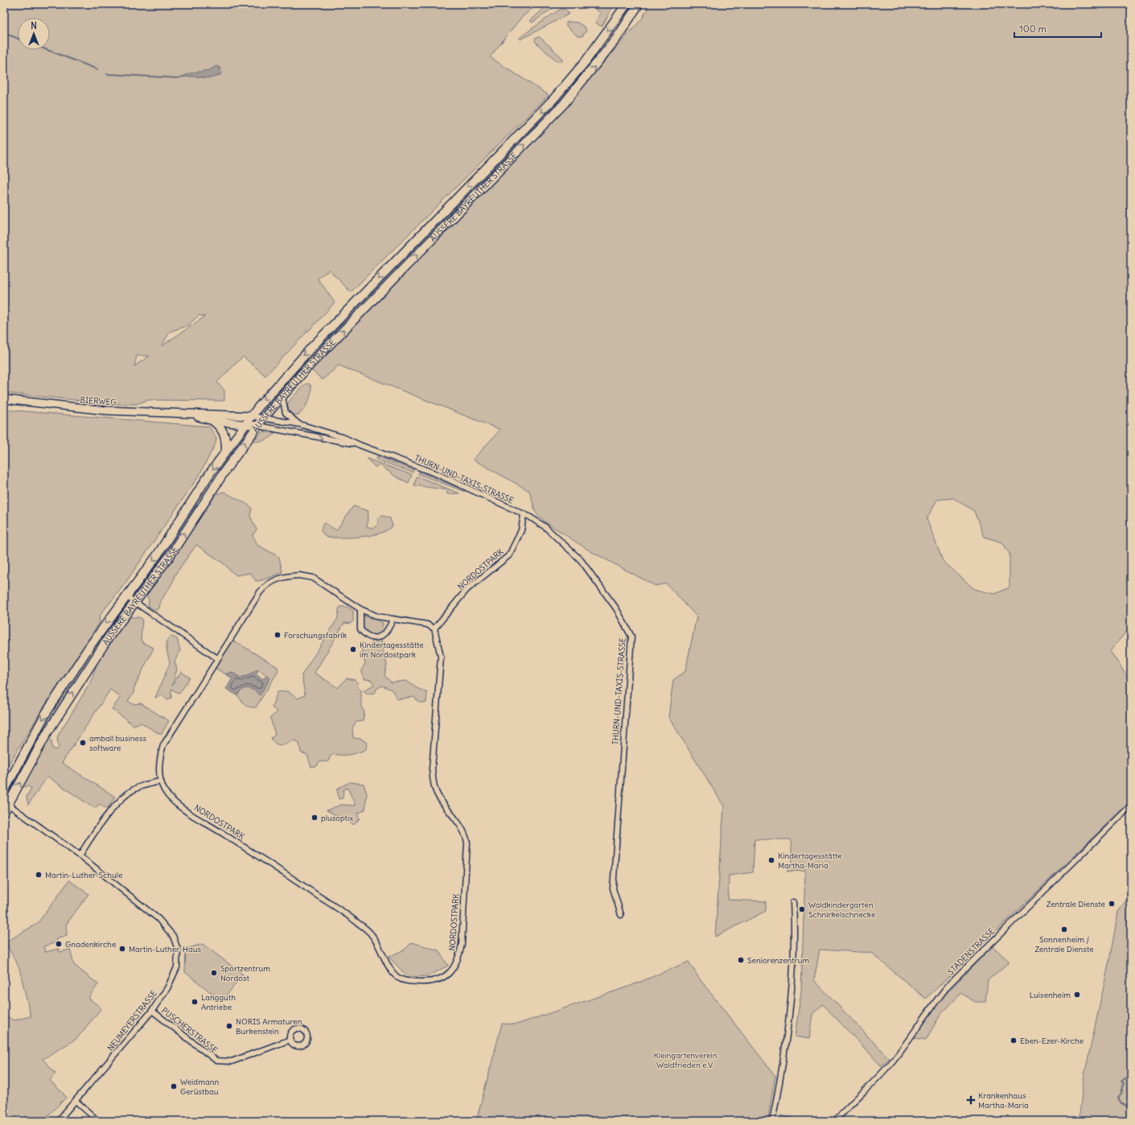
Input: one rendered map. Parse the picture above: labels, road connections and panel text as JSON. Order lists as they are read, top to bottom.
{
  "streets": {
    "main road": ["ÄUSSERE BAYREUTHER STRASSE", "BIERWEG"],
    "street": [
      "THURN-UND-TAXIS-STRASSE",
      "NORDOSTPARK",
      "STADENSTRASSE",
      "NEUMEYERSTRASSE",
      "PUSCHERSTRASSE"
    ]
  },
  "crossings": [
    ["ÄUSSERE BAYREUTHER STRASSE", "BIERWEG"],
    ["ÄUSSERE BAYREUTHER STRASSE", "THURN-UND-TAXIS-STRASSE"],
    ["ÄUSSERE BAYREUTHER STRASSE", "NEUMEYERSTRASSE"],
    ["BIERWEG", "THURN-UND-TAXIS-STRASSE"],
    ["THURN-UND-TAXIS-STRASSE", "NORDOSTPARK"],
    ["NEUMEYERSTRASSE", "PUSCHERSTRASSE"]
  ],
  "parks": ["Kleingartenverein Waldfrieden e.V."],
  "places": {
    "other": [
      "Forschungsfabrik",
      "Kindertagesstätte im Nordostpark",
      "amball business software",
      "plusoptix",
      "Kindertagesstätte Martha-Maria",
      "Martin-Luther-Schule",
      "Zentrale Dienste",
      "Waldkindergarten Schnirkelschnecke",
      "Sonnenheim / Zentrale Dienste",
      "Gnadenkirche",
      "Martin-Luther-Haus",
      "Seniorenzentrum",
      "Sportzentrum Nordost",
      "Luisenheim",
      "Langguth Antriebe",
      "NORIS Armaturen Burkenstein",
      "Eben-Ezer-Kirche",
      "Weidmann Gerüstbau"
    ],
    "health": ["Krankenhaus Martha-Maria"]
  },
  "scale_bar": "100 m",
  "north": "top"
}
